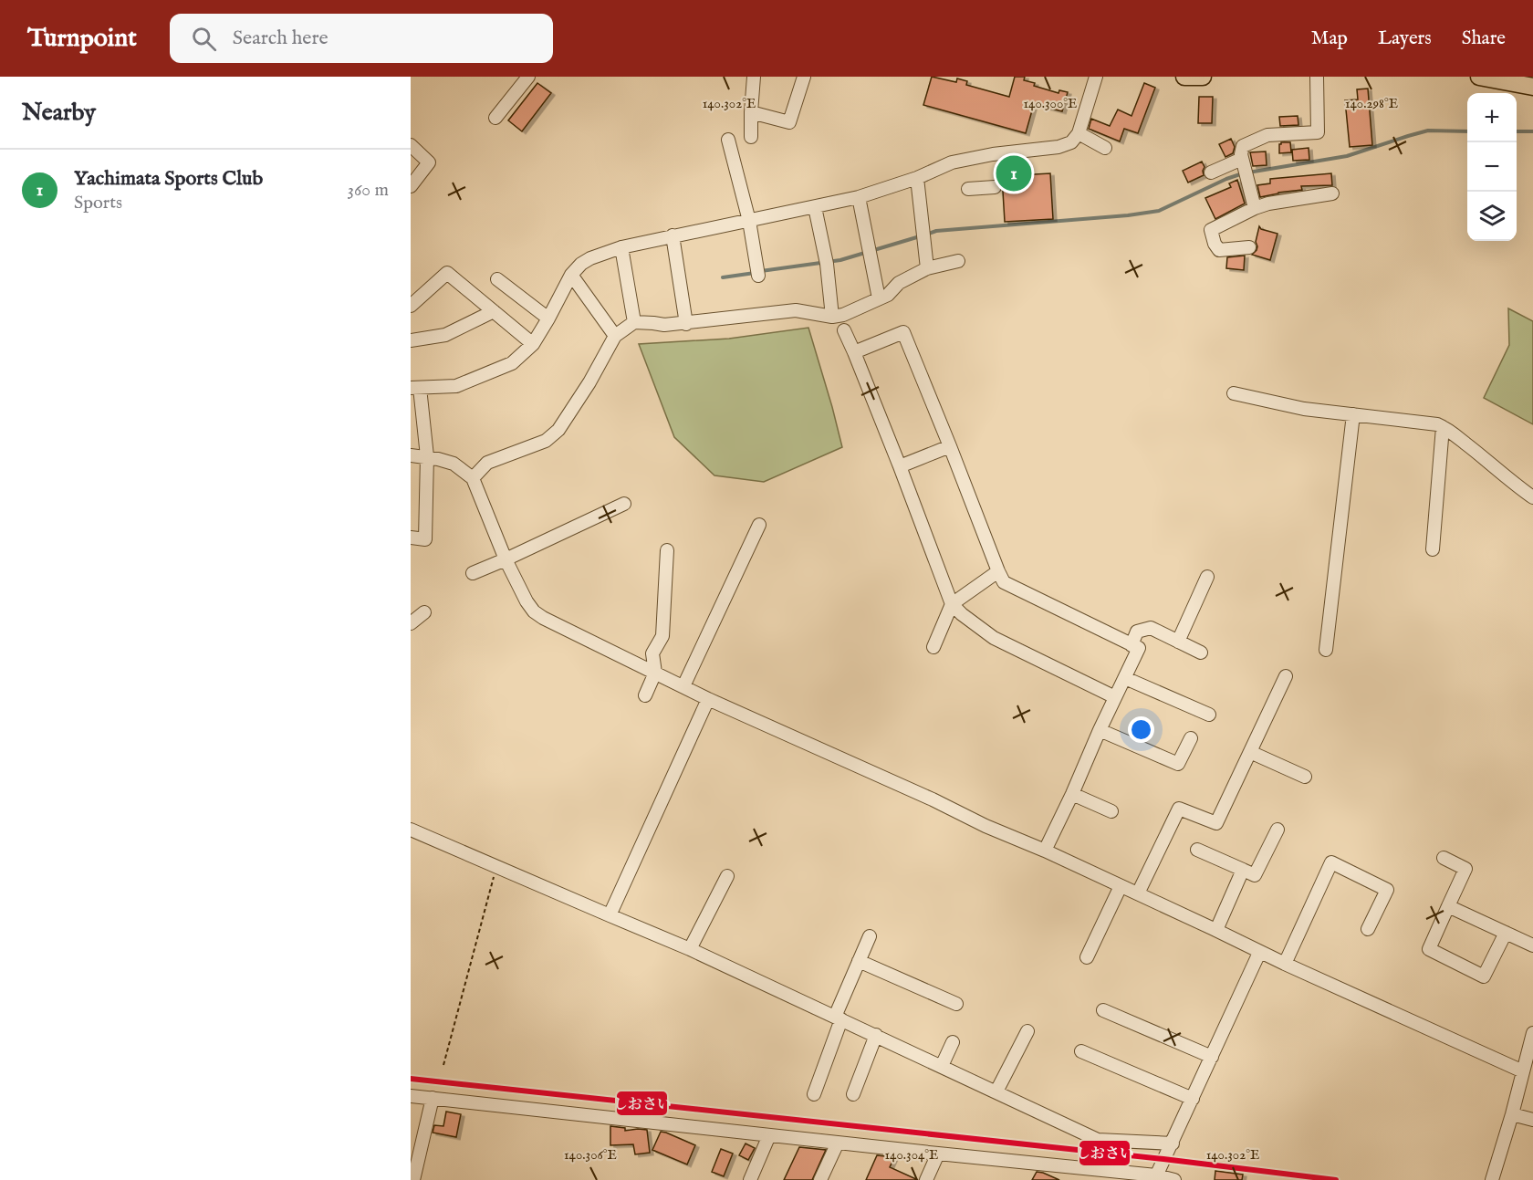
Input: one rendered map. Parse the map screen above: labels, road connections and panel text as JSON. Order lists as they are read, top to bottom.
{
  "lines": ["transit line しおさい"],
  "page": {
    "header": "Turnpoint",
    "search": "Search here",
    "nav": ["Map", "Layers", "Share"],
    "heading": "Nearby",
    "map_buttons": ["+", "−"],
    "list": [
      {
        "mark": "1",
        "name": "Yachimata Sports Club",
        "note": "Sports",
        "value": "360 m"
      }
    ],
    "pins": "1"
  },
  "coordinates": [
    "140.302°E",
    "140.300°E",
    "140.298°E",
    "140.306°E",
    "140.304°E"
  ]
}
